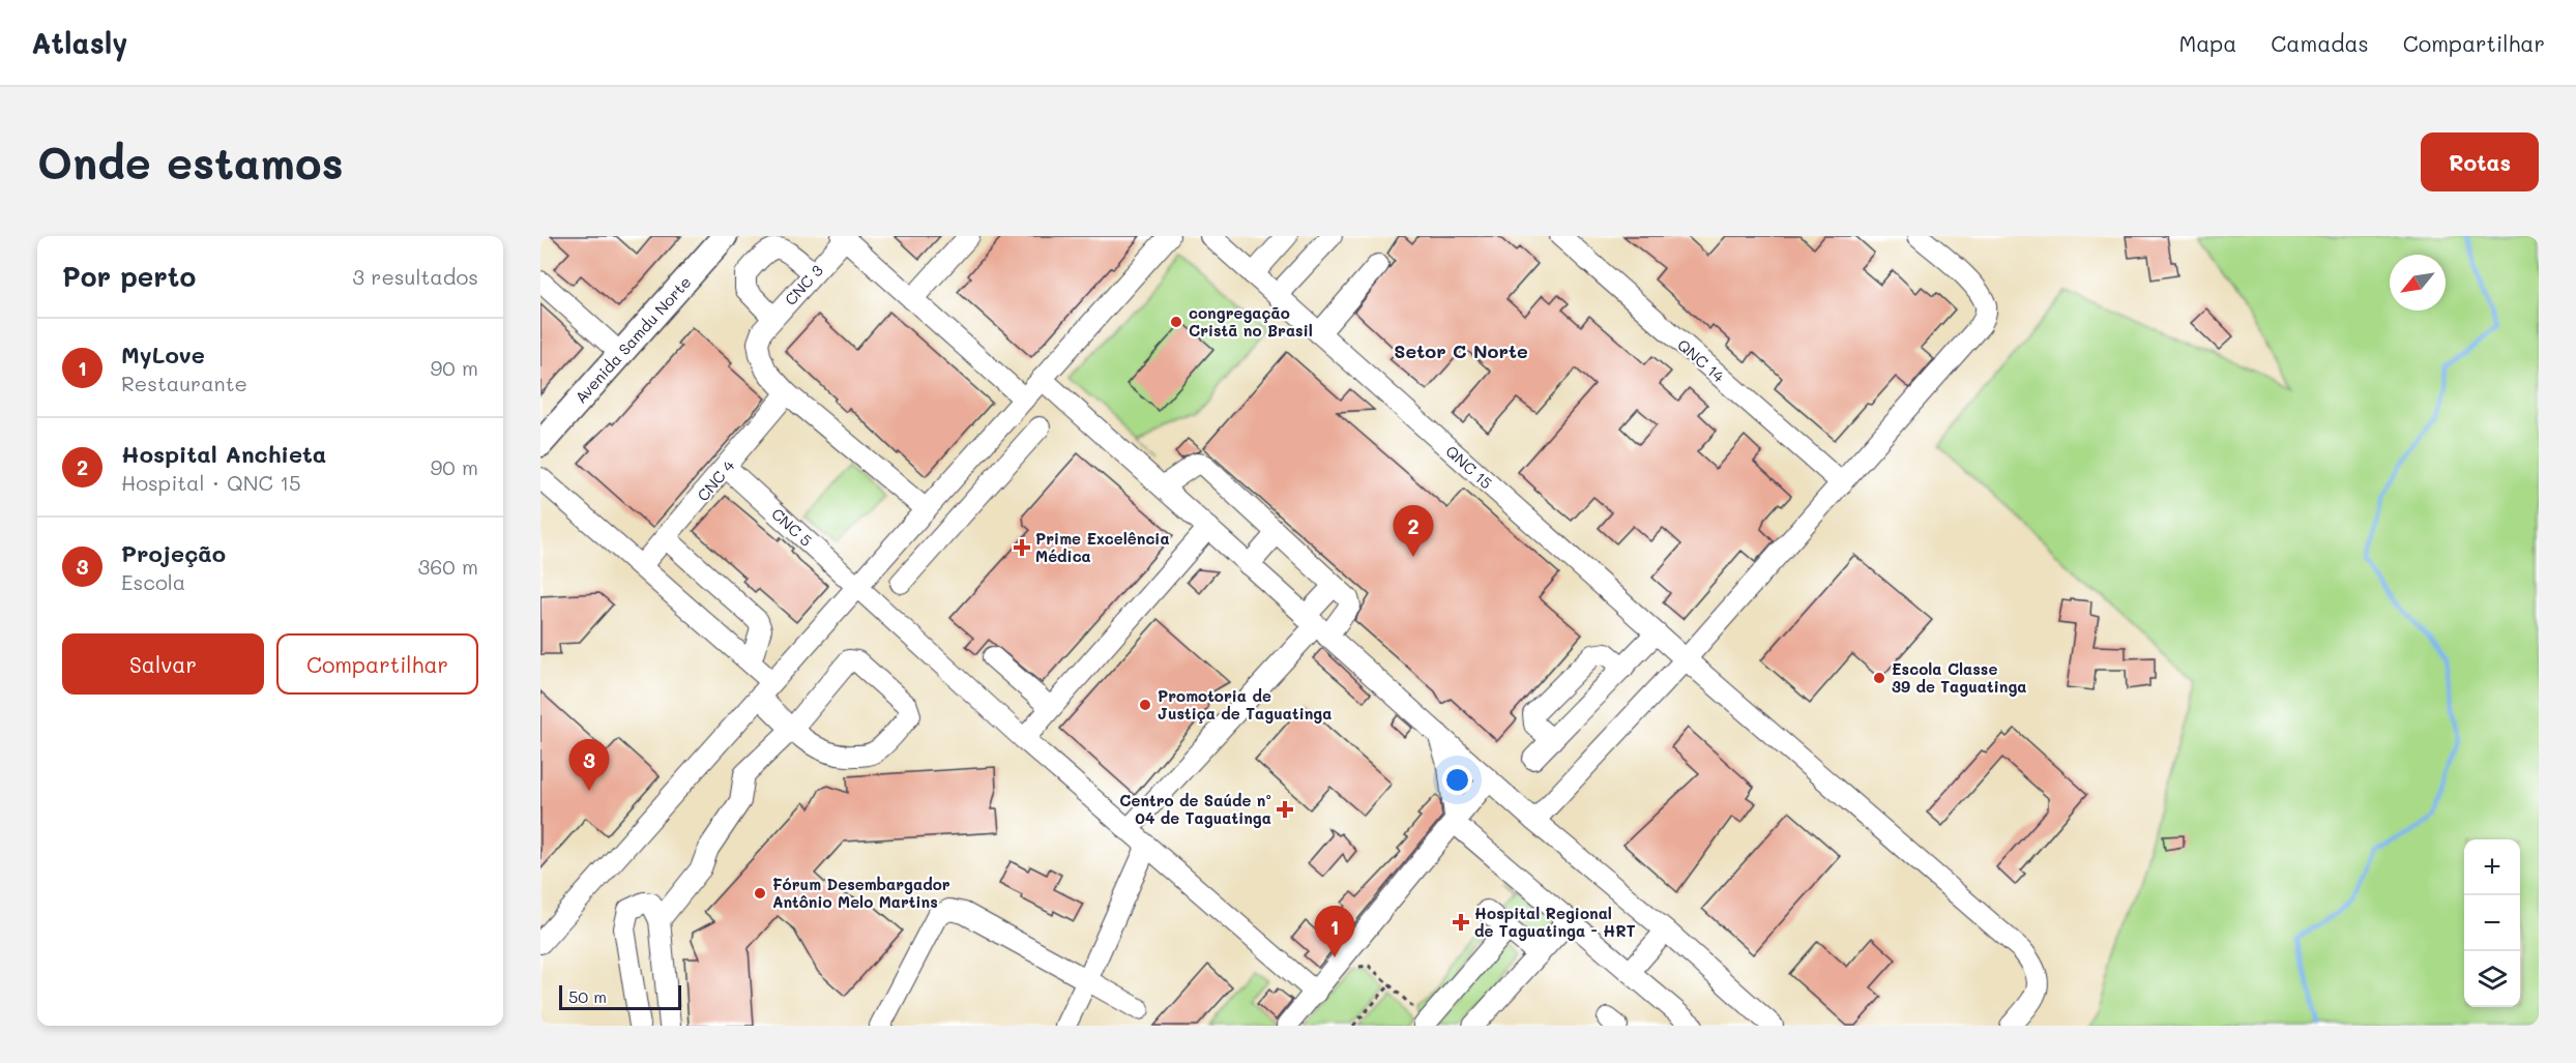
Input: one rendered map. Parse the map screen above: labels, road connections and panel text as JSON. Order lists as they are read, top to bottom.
{
  "streets": {
    "main road": ["Avenida Samdu Norte"],
    "street": [
      "CNC 3",
      "QNC 14",
      "QNC 15",
      "CNC 4",
      "CNC 5"
    ]
  },
  "crossings": [
    ["CNC 4", "CNC 5"]
  ],
  "districts": ["Setor C Norte"],
  "places": {
    "other": [
      "congregação Cristã no Brasil",
      "Escola Classe 39 de Taguatinga",
      "Promotoria de Justiça de Taguatinga",
      "Fórum Desembargador Antônio Melo Martins"
    ],
    "health": ["Prime Excelência Médica", "Centro de Saúde nº 04 de Taguatinga", "Hospital Regional de Taguatinga - HRT"]
  },
  "scale_bar": "50 m",
  "north": "bottom left",
  "page": {
    "header": "Atlasly",
    "nav": ["Mapa", "Camadas", "Compartilhar"],
    "buttons": [
      "Rotas",
      ["Salvar", "Compartilhar"]
    ],
    "title": "Onde estamos",
    "heading": ["Por perto", "3 resultados"],
    "list": [
      {
        "mark": "1",
        "name": "MyLove",
        "note": "Restaurante",
        "value": "90 m"
      },
      {
        "mark": "2",
        "name": "Hospital Anchieta",
        "note": "Hospital · QNC 15",
        "value": "90 m"
      },
      {
        "mark": "3",
        "name": "Projeção",
        "note": "Escola",
        "value": "360 m"
      }
    ],
    "pins": ["2", "3", "1"],
    "map_buttons": ["+", "−"],
    "scale": "50 m"
  }
}
